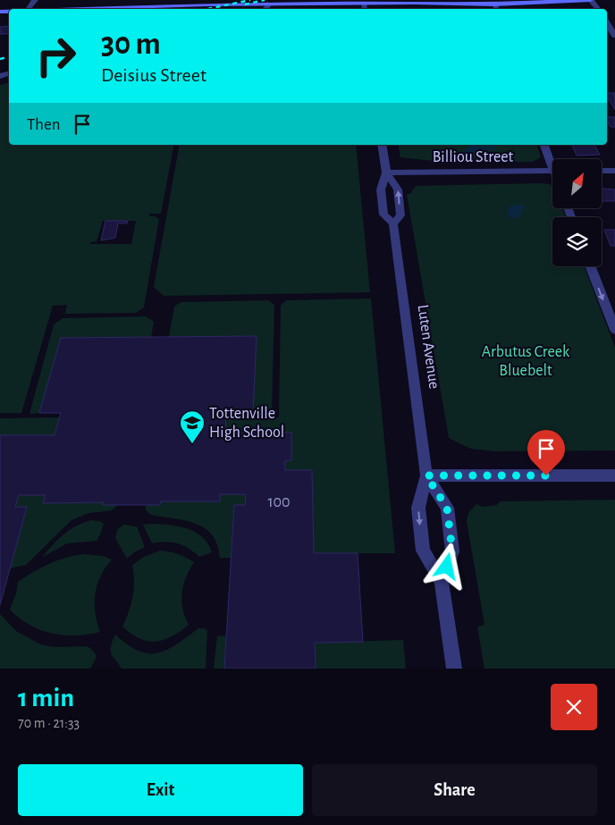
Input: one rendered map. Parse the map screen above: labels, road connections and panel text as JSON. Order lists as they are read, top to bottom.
{
  "streets": {
    "street": ["Billiou Street", "Luten Avenue"]
  },
  "crossings": [
    ["Billiou Street", "Luten Avenue"]
  ],
  "parks": ["Arbutus Creek Bluebelt"],
  "places": {
    "school or university": ["Tottenville High School"]
  },
  "house_numbers": ["100"],
  "north": "top right",
  "page": {
    "turn": ["30 m", "Deisius Street"],
    "then": "Then",
    "heading": ["1 min", "70 m · 21:33"],
    "buttons": ["Exit", "Share"]
  }
}
